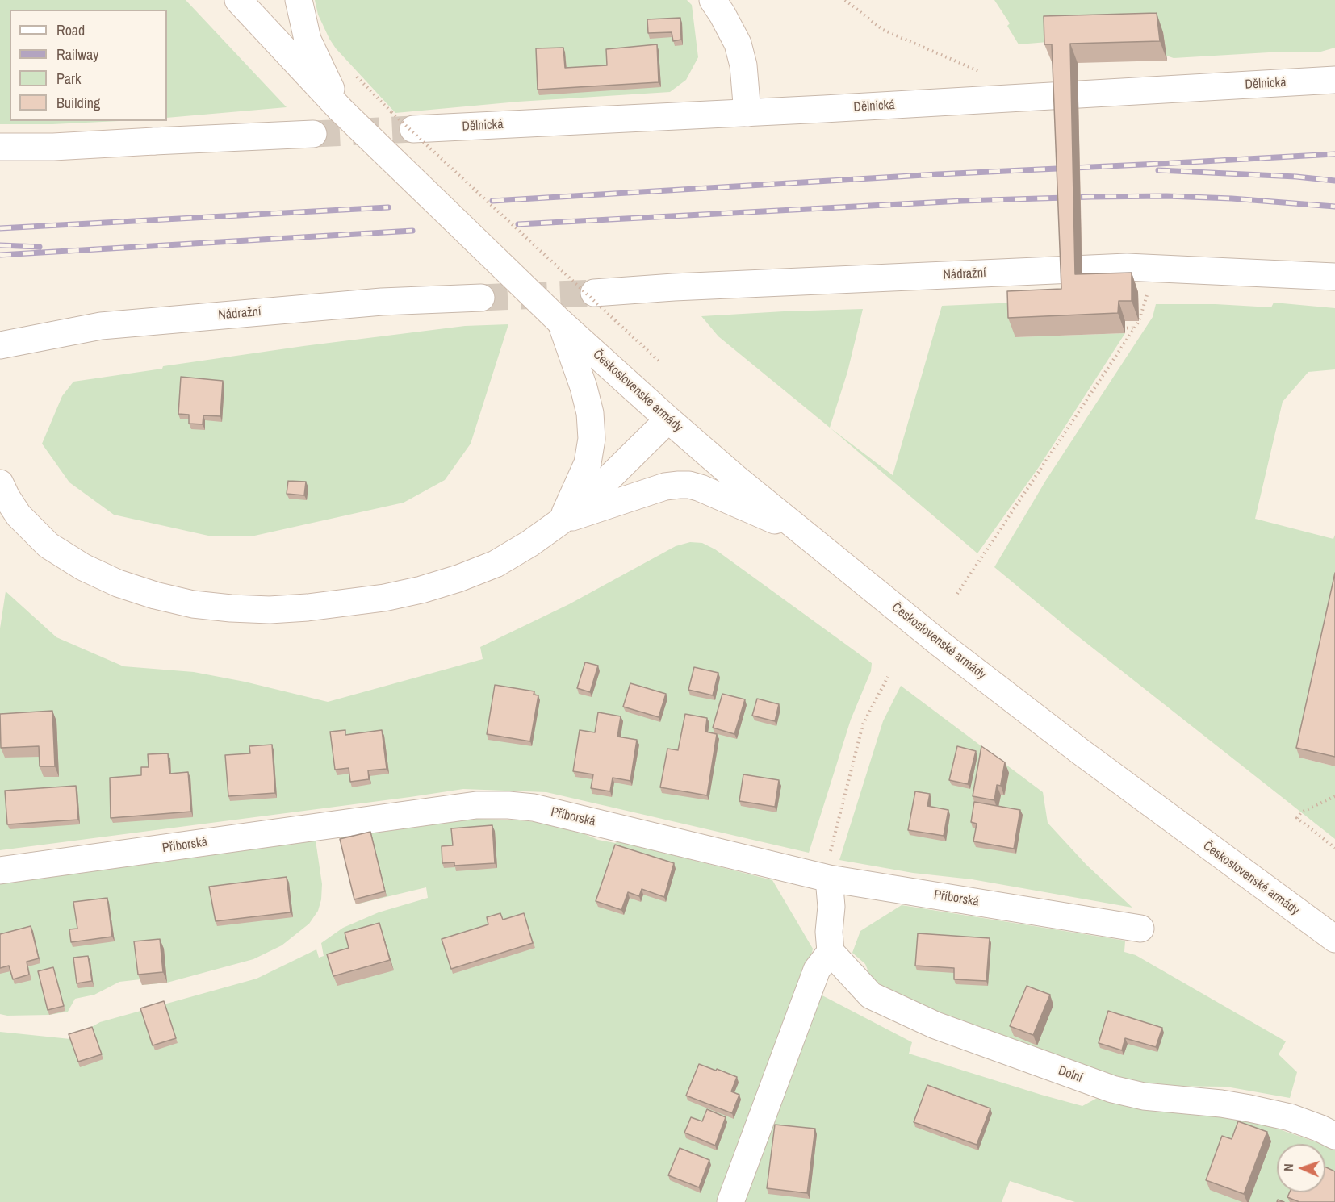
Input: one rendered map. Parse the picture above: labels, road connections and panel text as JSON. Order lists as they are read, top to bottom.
{
  "streets": {
    "street": [
      "Dělnická",
      "Nádražní",
      "Československé armády",
      "Příborská",
      "Dolní"
    ]
  },
  "legend": [
    "Road",
    "Railway",
    "Park",
    "Building"
  ],
  "north": "left"
}
